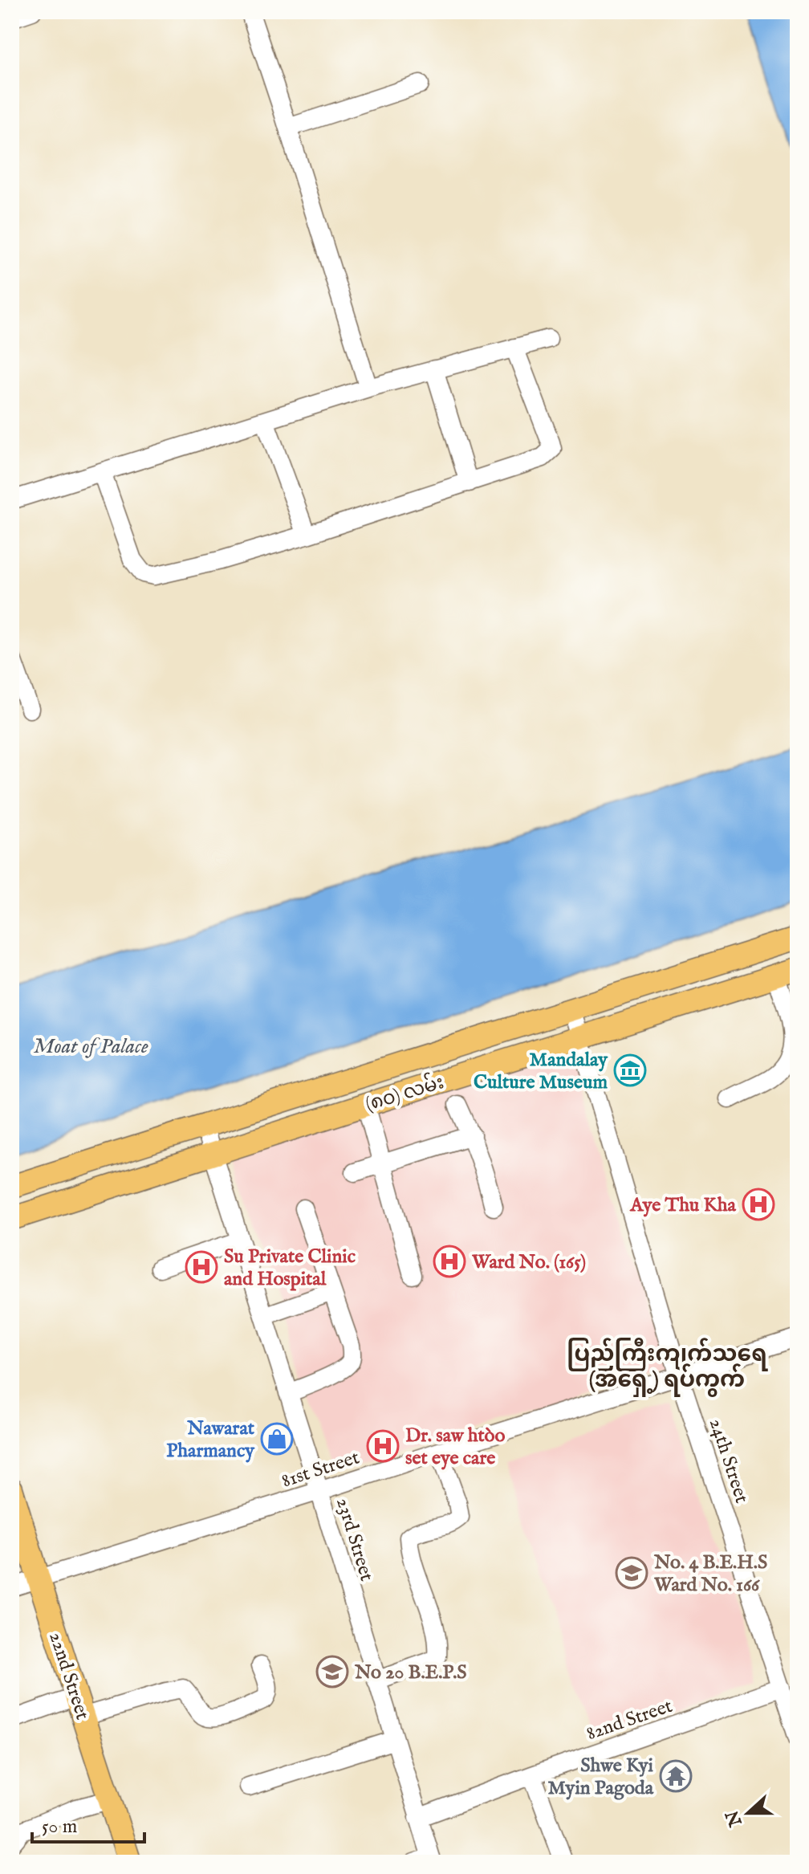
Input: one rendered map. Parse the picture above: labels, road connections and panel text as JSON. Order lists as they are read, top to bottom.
{
  "streets": {
    "main road": ["(၈၀) လမ်း", "22nd Street"],
    "street": [
      "24th Street",
      "81st Street",
      "23rd Street",
      "82nd Street"
    ]
  },
  "crossings": [
    ["(၈၀) လမ်း", "24th Street"],
    ["(၈၀) လမ်း", "23rd Street"],
    ["24th Street", "81st Street"],
    ["24th Street", "82nd Street"],
    ["81st Street", "23rd Street"],
    ["81st Street", "22nd Street"],
    ["23rd Street", "82nd Street"]
  ],
  "districts": ["ပြည်ကြီးကျက်သရေ (အရှေ့) ရပ်ကွက်"],
  "water": ["Moat of Palace"],
  "places": {
    "museum": ["Mandalay Culture Museum"],
    "hospital": [
      "Aye Thu Kha",
      "Ward No. (165)",
      "Su Private Clinic and Hospital",
      "Dr. saw htòo set eye care"
    ],
    "shop": ["Nawarat Pharmancy"],
    "school or university": ["No. 4 B.E.H.S Ward No. 166", "No 20 B.E.P.S"],
    "temple": ["Shwe Kyi Myin Pagoda"]
  },
  "scale_bar": "50 m",
  "north": "left"
}
